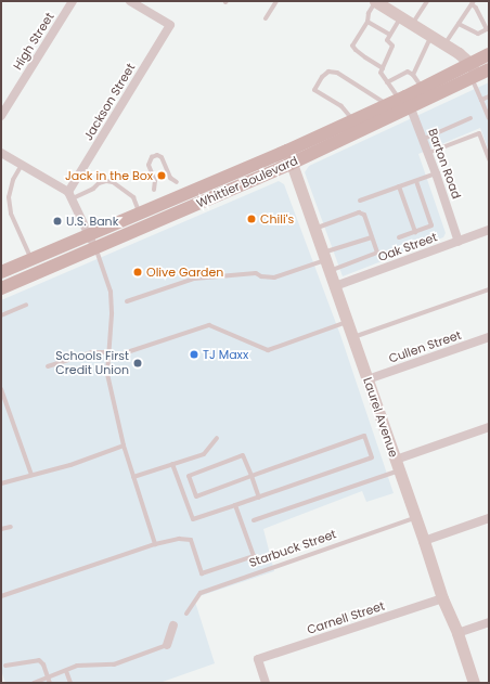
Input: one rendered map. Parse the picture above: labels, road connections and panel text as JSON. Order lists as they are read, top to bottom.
{
  "streets": {
    "main road": ["Whittier Boulevard"],
    "street": [
      "High Street",
      "Jackson Street",
      "Barton Road",
      "Oak Street",
      "Cullen Street",
      "Laurel Avenue",
      "Carnell Street"
    ],
    "lane": ["Starbuck Street"]
  },
  "crossings": [
    ["Barton Road", "Whittier Boulevard"],
    ["Barton Road", "Oak Street"],
    ["Whittier Boulevard", "Laurel Avenue"],
    ["Oak Street", "Laurel Avenue"],
    ["Cullen Street", "Laurel Avenue"],
    ["Laurel Avenue", "Starbuck Street"],
    ["Laurel Avenue", "Carnell Street"]
  ],
  "places": [
    "Jack in the Box",
    "Chili's",
    "U.S. Bank",
    "Olive Garden",
    "TJ Maxx",
    "Schools First Credit Union"
  ]
}
